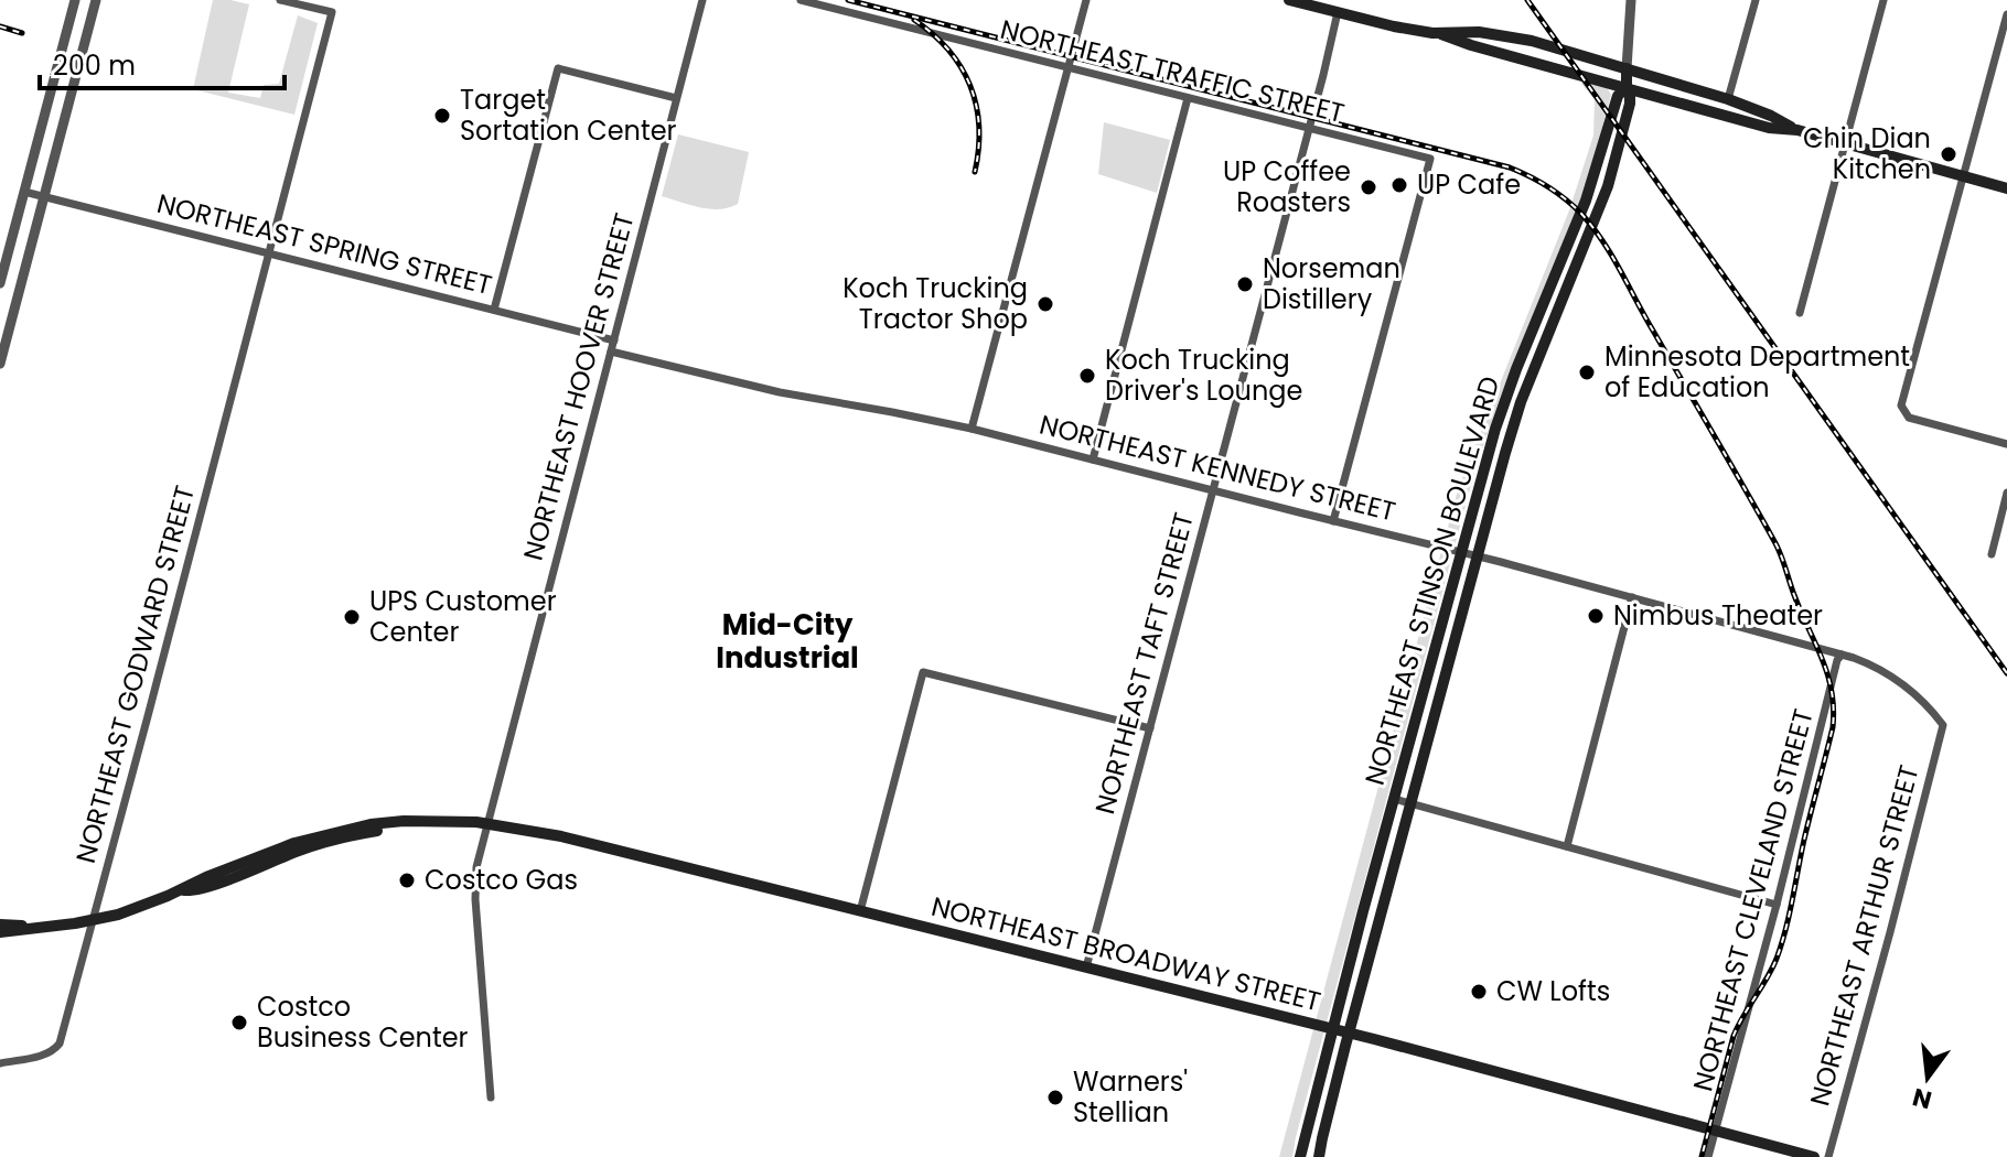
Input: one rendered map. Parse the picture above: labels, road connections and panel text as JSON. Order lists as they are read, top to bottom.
{
  "streets": {
    "main road": ["NORTHEAST STINSON BOULEVARD", "NORTHEAST BROADWAY STREET"],
    "street": [
      "NORTHEAST TRAFFIC STREET",
      "NORTHEAST SPRING STREET",
      "NORTHEAST HOOVER STREET",
      "NORTHEAST KENNEDY STREET",
      "NORTHEAST TAFT STREET",
      "NORTHEAST GODWARD STREET",
      "NORTHEAST CLEVELAND STREET",
      "NORTHEAST ARTHUR STREET"
    ]
  },
  "crossings": [
    ["NORTHEAST TRAFFIC STREET", "NORTHEAST KENNEDY STREET"],
    ["NORTHEAST TRAFFIC STREET", "NORTHEAST TAFT STREET"],
    ["NORTHEAST SPRING STREET", "NORTHEAST HOOVER STREET"],
    ["NORTHEAST SPRING STREET", "NORTHEAST GODWARD STREET"],
    ["NORTHEAST HOOVER STREET", "NORTHEAST KENNEDY STREET"],
    ["NORTHEAST HOOVER STREET", "NORTHEAST BROADWAY STREET"],
    ["NORTHEAST KENNEDY STREET", "NORTHEAST STINSON BOULEVARD"],
    ["NORTHEAST KENNEDY STREET", "NORTHEAST TAFT STREET"],
    ["NORTHEAST KENNEDY STREET", "NORTHEAST CLEVELAND STREET"],
    ["NORTHEAST KENNEDY STREET", "NORTHEAST ARTHUR STREET"],
    ["NORTHEAST STINSON BOULEVARD", "NORTHEAST BROADWAY STREET"],
    ["NORTHEAST TAFT STREET", "NORTHEAST BROADWAY STREET"],
    ["NORTHEAST GODWARD STREET", "NORTHEAST BROADWAY STREET"],
    ["NORTHEAST CLEVELAND STREET", "NORTHEAST BROADWAY STREET"]
  ],
  "districts": ["Mid-City Industrial"],
  "places": [
    "Target Sortation Center",
    "Chin Dian Kitchen",
    "UP Cafe",
    "UP Coffee Roasters",
    "Norseman Distillery",
    "Koch Trucking Tractor Shop",
    "Minnesota Department of Education",
    "Koch Trucking Driver's Lounge",
    "Nimbus Theater",
    "UPS Customer Center",
    "Costco Gas",
    "CW Lofts",
    "Costco Business Center",
    "Warners' Stellian"
  ],
  "scale_bar": "200 m",
  "north": "bottom"
}
